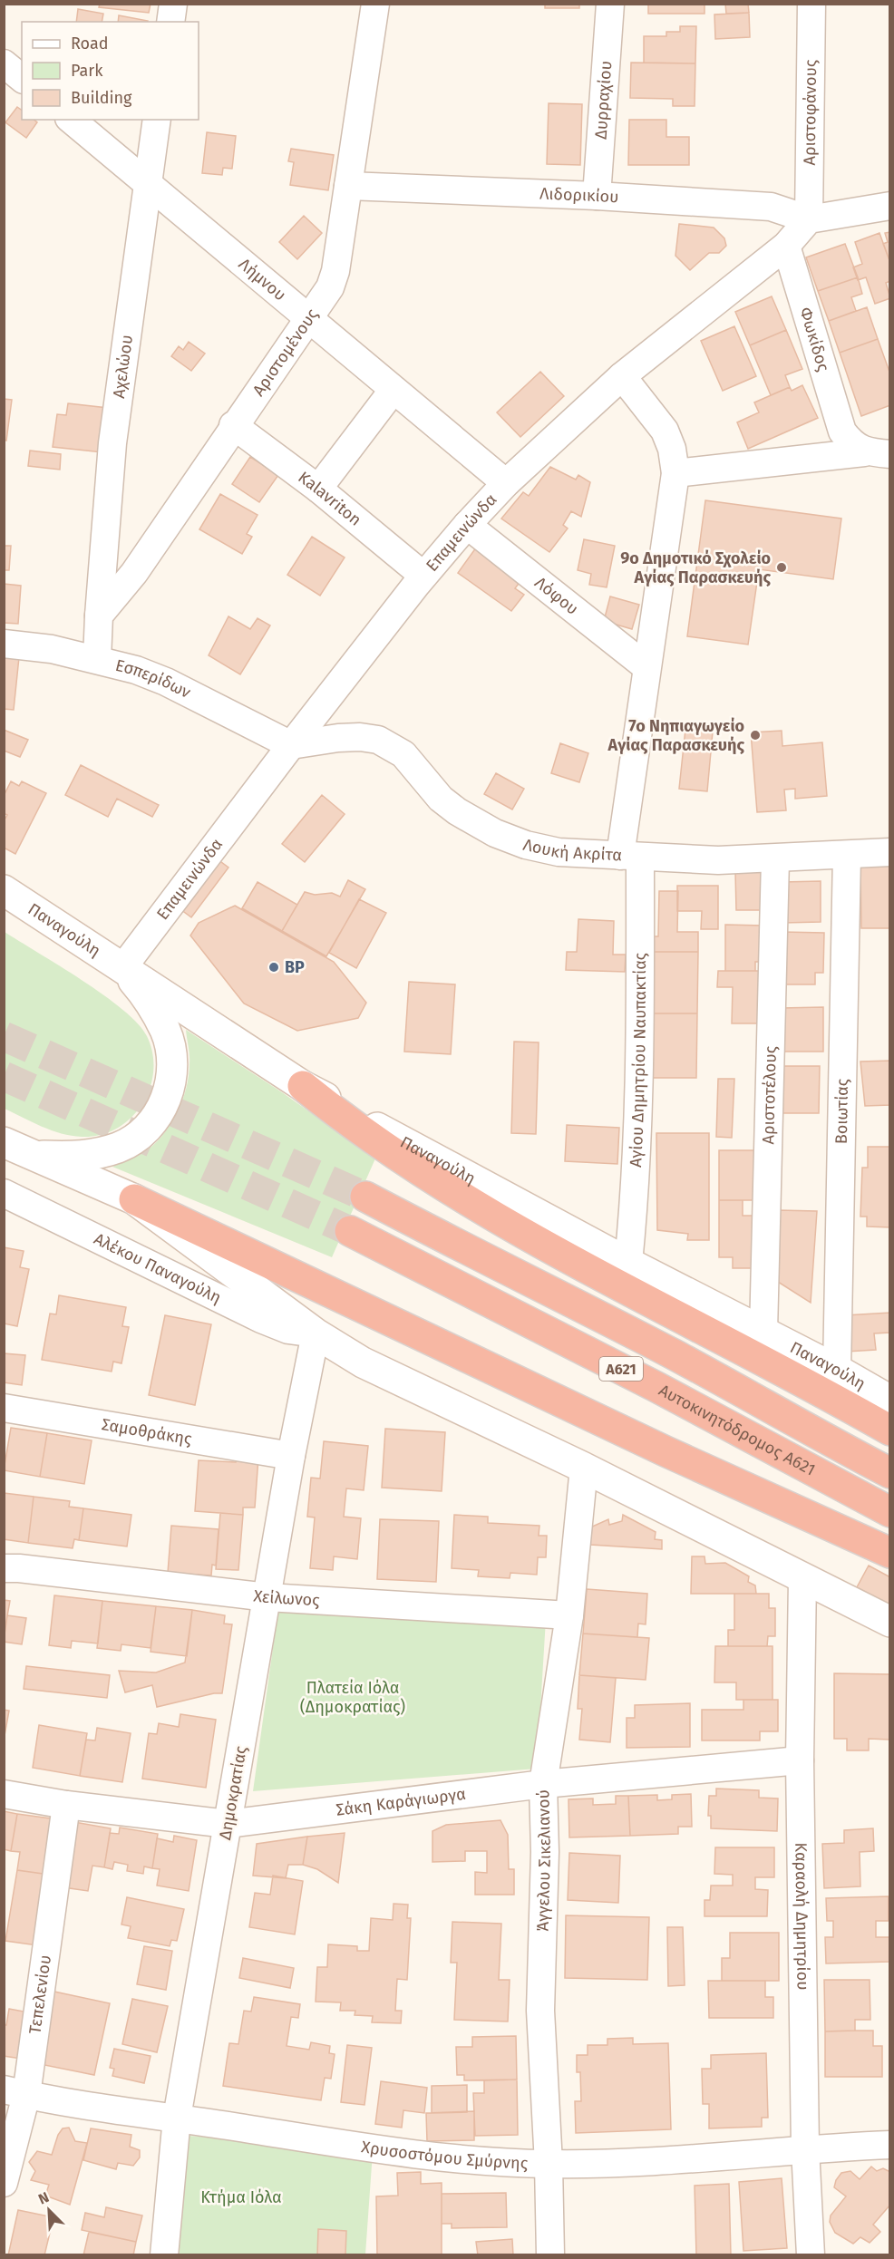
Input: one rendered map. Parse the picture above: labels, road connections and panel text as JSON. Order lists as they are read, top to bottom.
{
  "streets": {
    "highway": ["Α621", "Αυτοκινητόδρομος Α621"],
    "main road": ["Παναγούλη"],
    "street": [
      "Δυρραχίου",
      "Αριστοφάνους",
      "Λιδορικίου",
      "Λήμνου",
      "Φωκίδος",
      "Αριστομένους",
      "Αχελώου",
      "Kalavriton",
      "Επαμεινώνδα",
      "Λόφου",
      "Εσπερίδων",
      "Λουκή Ακρίτα",
      "Αγίου Δημητρίου Ναυπακτίας",
      "Αριστοτέλους",
      "Βοιωτίας",
      "Αλέκου Παναγούλη",
      "Σαμοθράκης",
      "Χείλωνος",
      "Δημοκρατίας",
      "Σάκη Καράγιωργα",
      "Άγγελου Σικελιανού",
      "Καραολή Δημητρίου",
      "Τεπελενίου",
      "Χρυσοστόμου Σμύρνης"
    ]
  },
  "crossings": [
    ["Δυρραχίου", "Λιδορικίου"],
    ["Αριστοφάνους", "Λιδορικίου"],
    ["Αριστοφάνους", "Επαμεινώνδα"],
    ["Λιδορικίου", "Αριστομένους"],
    ["Λιδορικίου", "Επαμεινώνδα"],
    ["Λήμνου", "Αριστομένους"],
    ["Λήμνου", "Αχελώου"],
    ["Λήμνου", "Επαμεινώνδα"],
    ["Φωκίδος", "Επαμεινώνδα"],
    ["Αριστομένους", "Αχελώου"],
    ["Αριστομένους", "Kalavriton"],
    ["Kalavriton", "Επαμεινώνδα"],
    ["Επαμεινώνδα", "Λόφου"],
    ["Επαμεινώνδα", "Εσπερίδων"],
    ["Επαμεινώνδα", "Λουκή Ακρίτα"],
    ["Επαμεινώνδα", "Παναγούλη"],
    ["Επαμεινώνδα", "Αγίου Δημητρίου Ναυπακτίας"],
    ["Λόφου", "Αγίου Δημητρίου Ναυπακτίας"],
    ["Εσπερίδων", "Λουκή Ακρίτα"],
    ["Λουκή Ακρίτα", "Αγίου Δημητρίου Ναυπακτίας"],
    ["Λουκή Ακρίτα", "Αριστοτέλους"],
    ["Λουκή Ακρίτα", "Βοιωτίας"],
    ["Παναγούλη", "Αγίου Δημητρίου Ναυπακτίας"],
    ["Παναγούλη", "Αριστοτέλους"],
    ["Παναγούλη", "Βοιωτίας"],
    ["Αλέκου Παναγούλη", "Δημοκρατίας"],
    ["Σαμοθράκης", "Δημοκρατίας"],
    ["Χείλωνος", "Δημοκρατίας"],
    ["Χείλωνος", "Άγγελου Σικελιανού"],
    ["Δημοκρατίας", "Σάκη Καράγιωργα"],
    ["Δημοκρατίας", "Χρυσοστόμου Σμύρνης"],
    ["Σάκη Καράγιωργα", "Άγγελου Σικελιανού"],
    ["Σάκη Καράγιωργα", "Καραολή Δημητρίου"],
    ["Σάκη Καράγιωργα", "Τεπελενίου"],
    ["Άγγελου Σικελιανού", "Χρυσοστόμου Σμύρνης"],
    ["Καραολή Δημητρίου", "Χρυσοστόμου Σμύρνης"],
    ["Τεπελενίου", "Χρυσοστόμου Σμύρνης"]
  ],
  "parks": ["Πλατεία Ιόλα (Δημοκρατίας)", "Κτήμα Ιόλα"],
  "places": ["9ο Δημοτικό Σχολείο Αγίας Παρασκευής", "7ο Νηπιαγωγείο Αγίας Παρασκευής", "BP"],
  "legend": ["Road", "Park", "Building"],
  "north": "top left"
}
